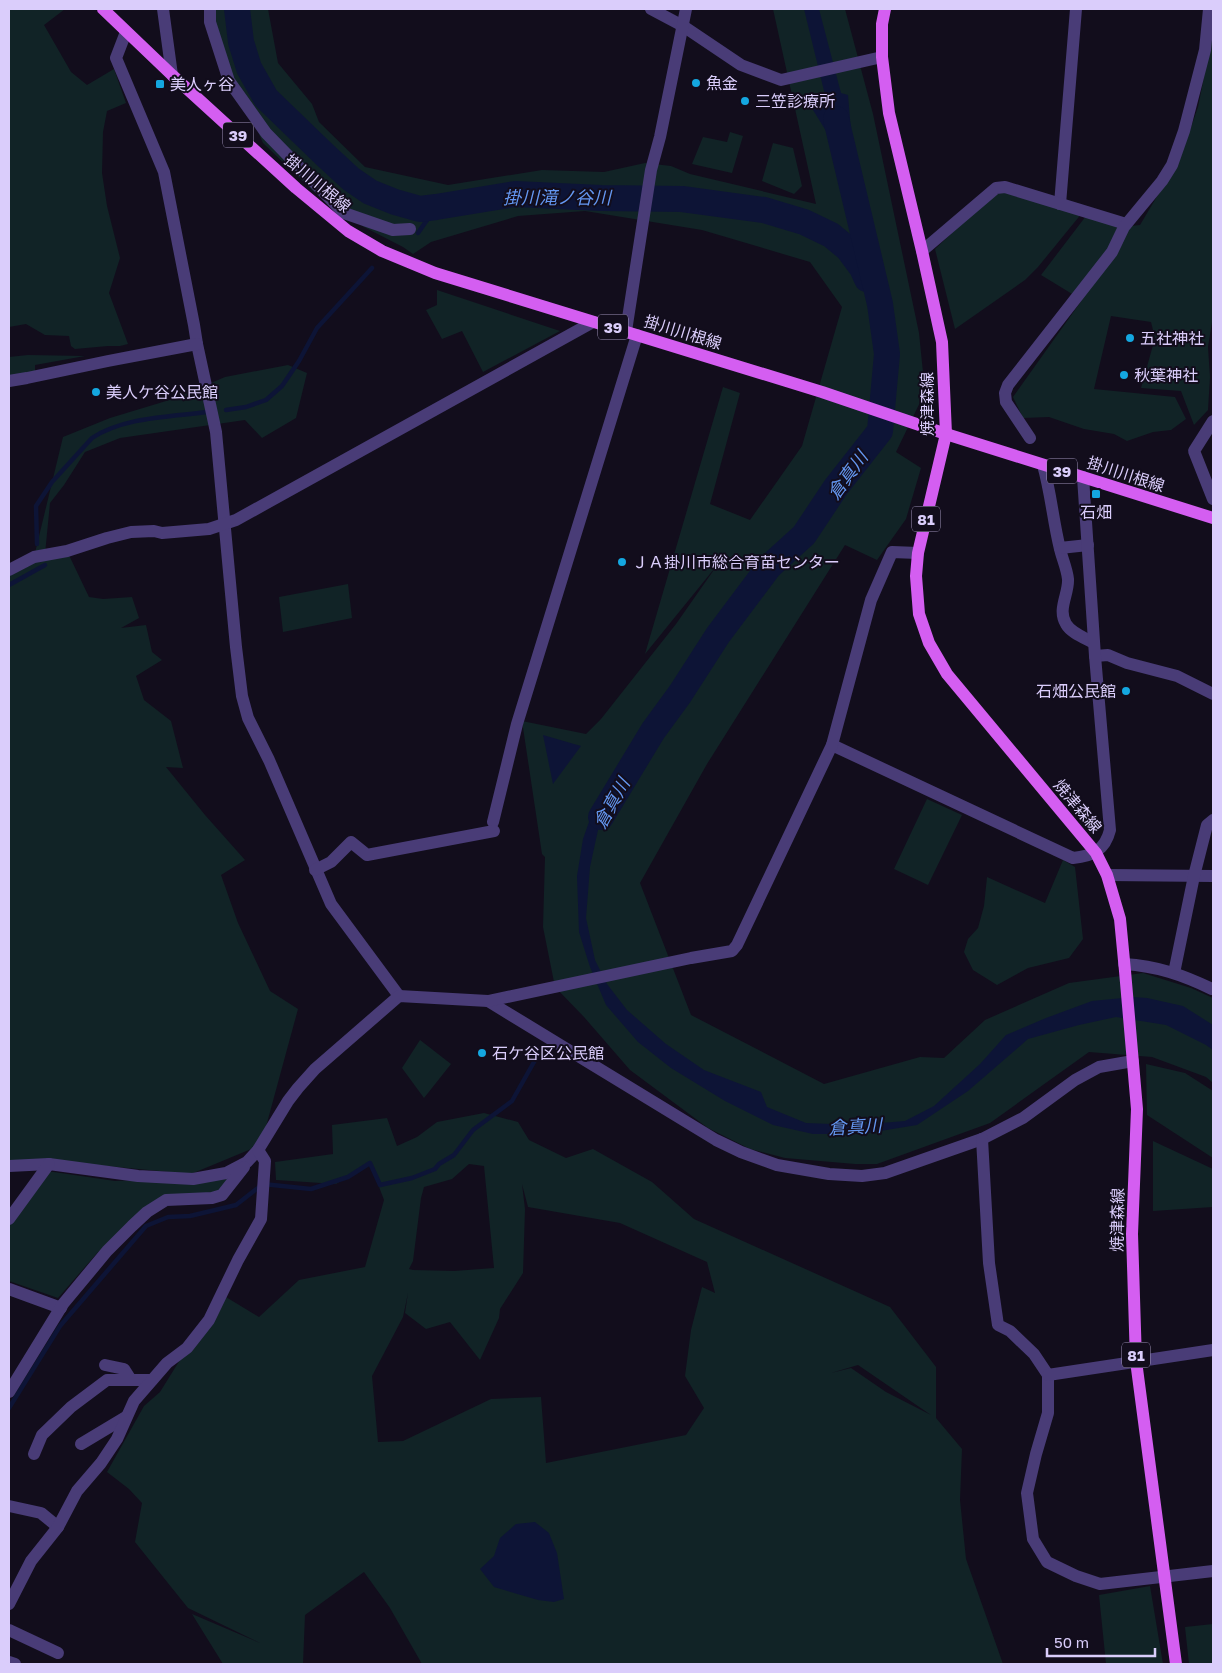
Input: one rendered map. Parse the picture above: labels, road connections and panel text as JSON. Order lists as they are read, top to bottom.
{
  "streets": {
    "main road": [
      "39",
      "掛川川根線",
      "焼津森線",
      "81"
    ]
  },
  "crossings": [
    ["掛川川根線", "焼津森線"]
  ],
  "water": ["掛川滝ノ谷川", "倉真川"],
  "places": {
    "other": [
      "魚金",
      "三笠診療所",
      "五社神社",
      "秋葉神社",
      "美人ケ谷公民館",
      "ＪＡ掛川市総合育苗センター",
      "石畑公民館",
      "石ケ谷区公民館"
    ],
    "transit": ["美人ヶ谷", "石畑"]
  },
  "scale_bar": "50 m"
}
